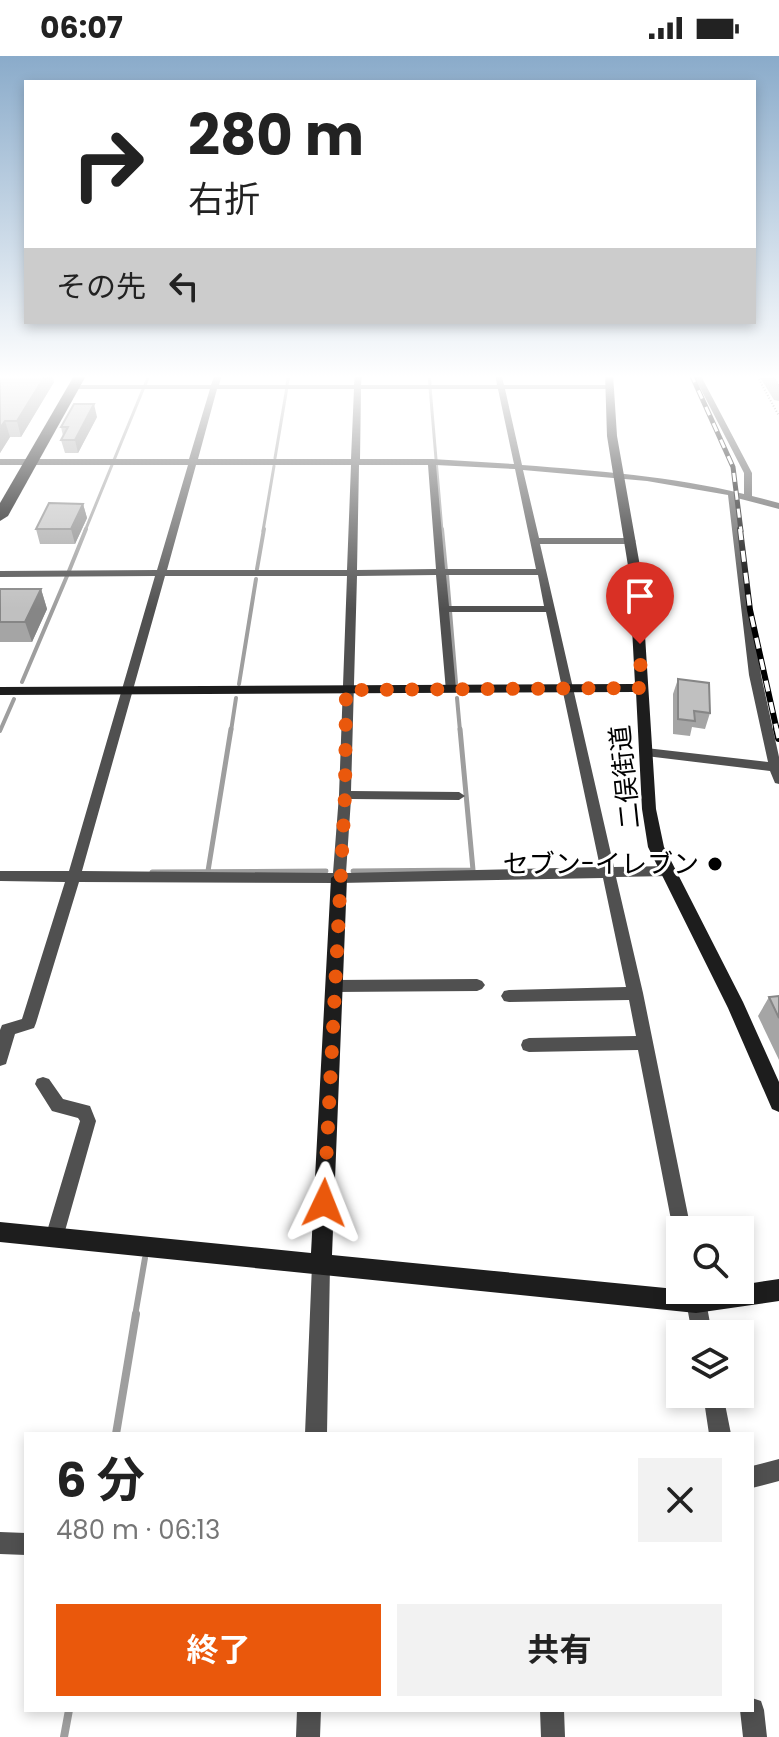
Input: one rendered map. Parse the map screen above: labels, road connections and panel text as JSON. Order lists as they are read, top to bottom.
{
  "streets": {
    "street": ["二俣街道"]
  },
  "places": ["セブン-イレブン"],
  "page": {
    "status": "06:07",
    "turn": ["280 m", "右折"],
    "then": "その先",
    "heading": ["6 分", "480 m · 06:13"],
    "buttons": ["終了", "共有"]
  }
}
